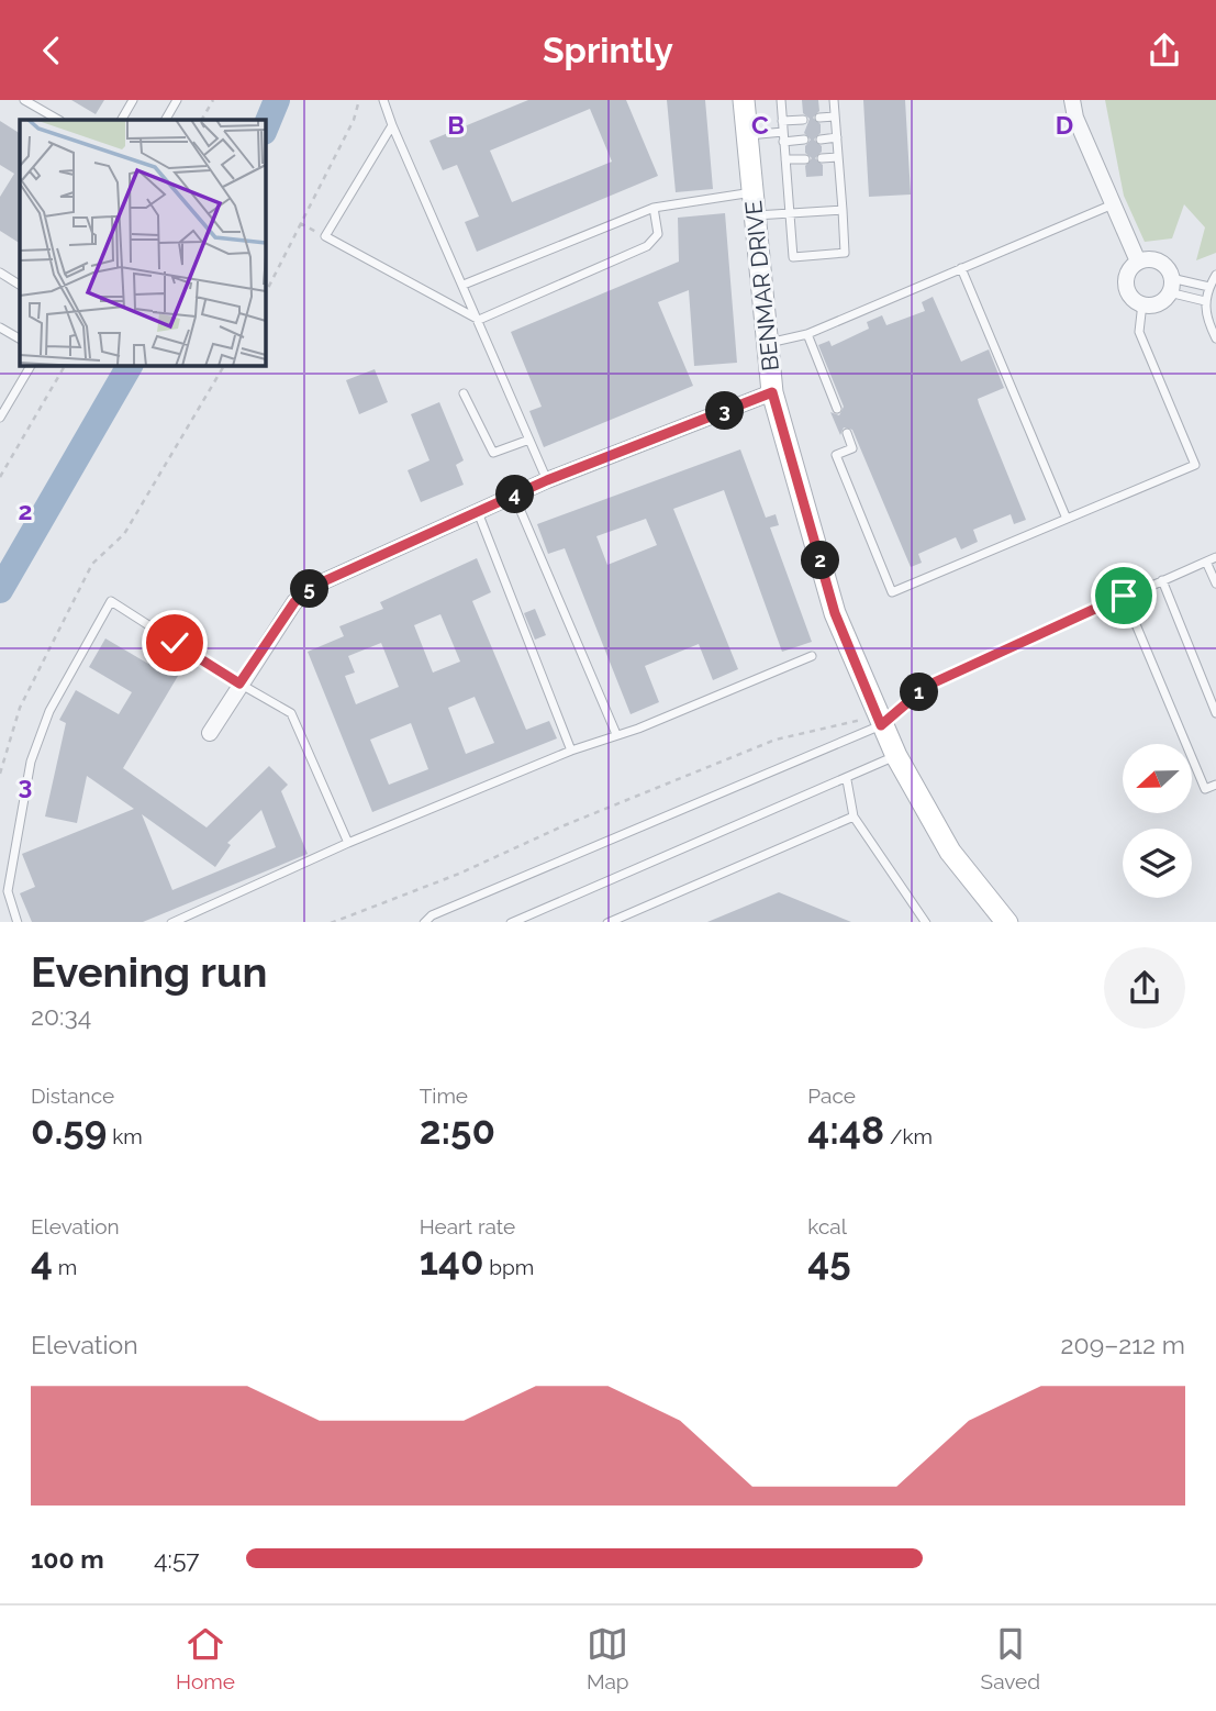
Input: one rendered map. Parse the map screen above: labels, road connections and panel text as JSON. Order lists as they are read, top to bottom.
{
  "streets": {
    "street": ["BENMAR DRIVE"]
  },
  "north": "left",
  "page": {
    "header": "Sprintly",
    "pins": [
      "3",
      "4",
      "2",
      "5",
      "1"
    ],
    "heading": ["Evening run", "20:34"],
    "stats": [
      ["Distance", "0.59 km"],
      ["Time", "2:50"],
      ["Pace", "4:48 /km"],
      ["Elevation", "4 m"],
      ["Heart rate", "140 bpm"],
      ["kcal", "45"]
    ],
    "chart": ["Elevation", "209–212 m"],
    "list": [
      {
        "name": "100 m",
        "note": "4:57"
      }
    ],
    "tabs": ["Home", "Map", "Saved"]
  },
  "grid": {
    "columns": ["B", "C", "D"],
    "rows": ["2", "3"]
  }
}
